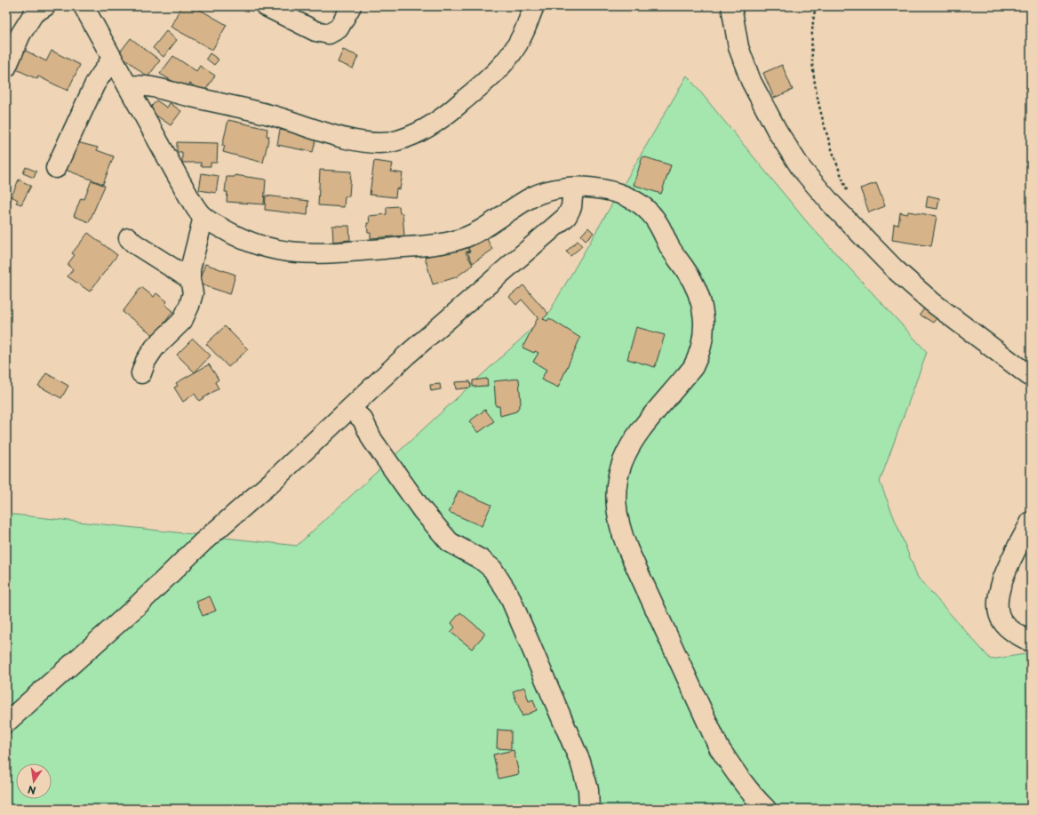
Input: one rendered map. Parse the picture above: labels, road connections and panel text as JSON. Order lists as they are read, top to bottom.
{
  "north": "bottom"
}
